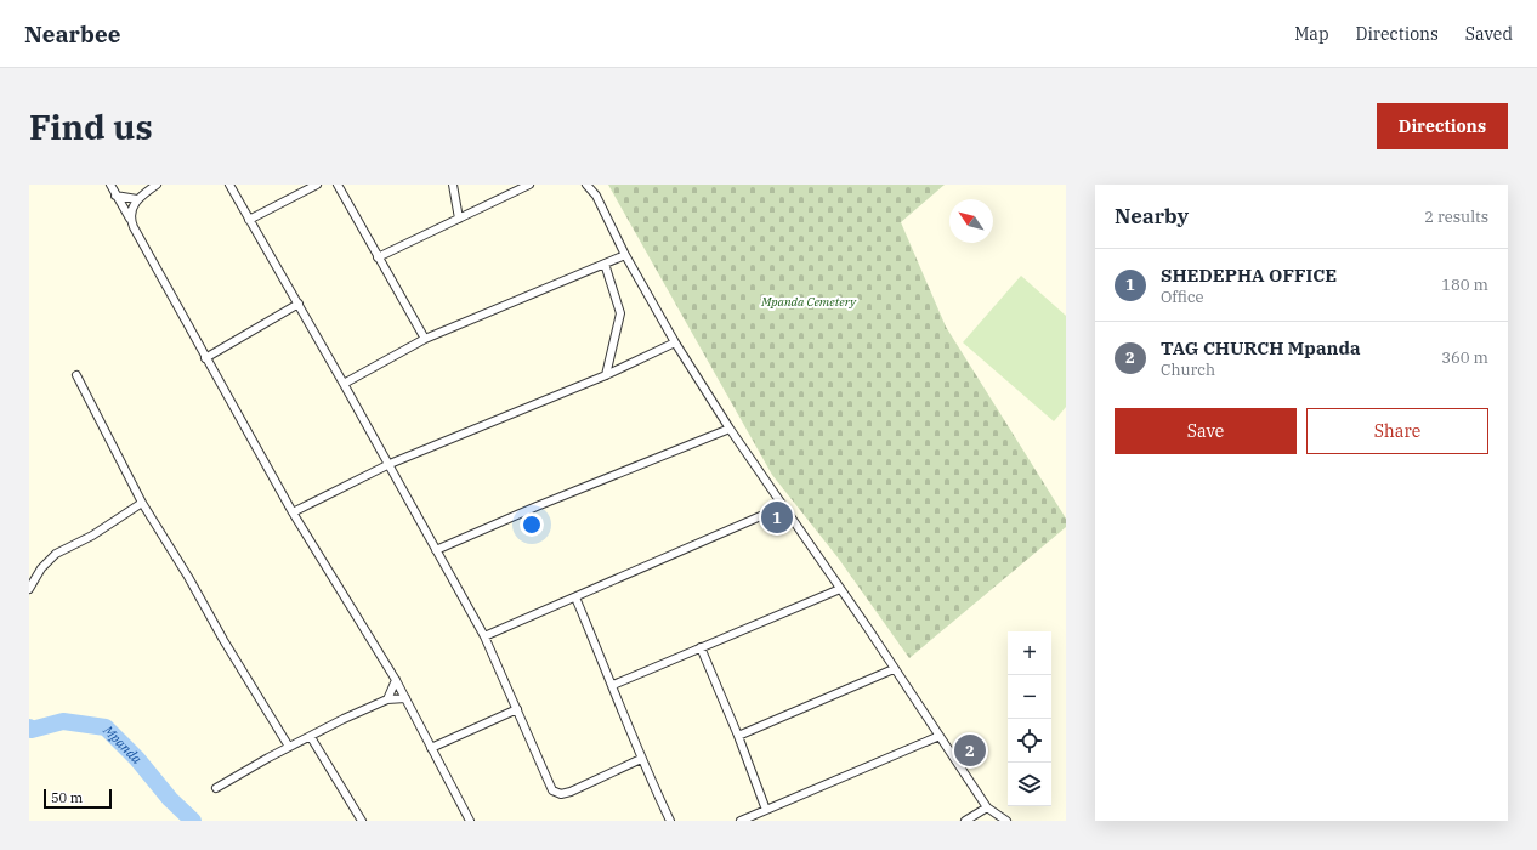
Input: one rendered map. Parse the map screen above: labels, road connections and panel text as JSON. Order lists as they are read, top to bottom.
{
  "water": ["Mpanda"],
  "parks": ["Mpanda Cemetery"],
  "scale_bar": "50 m",
  "north": "top left",
  "page": {
    "header": "Nearbee",
    "nav": ["Map", "Directions", "Saved"],
    "buttons": [
      "Directions",
      ["Save", "Share"]
    ],
    "title": "Find us",
    "heading": ["Nearby", "2 results"],
    "list": [
      {
        "mark": "1",
        "name": "SHEDEPHA OFFICE",
        "note": "Office",
        "value": "180 m"
      },
      {
        "mark": "2",
        "name": "TAG CHURCH Mpanda",
        "note": "Church",
        "value": "360 m"
      }
    ],
    "pins": ["1", "2"],
    "map_buttons": ["+", "−"],
    "scale": "50 m"
  }
}
